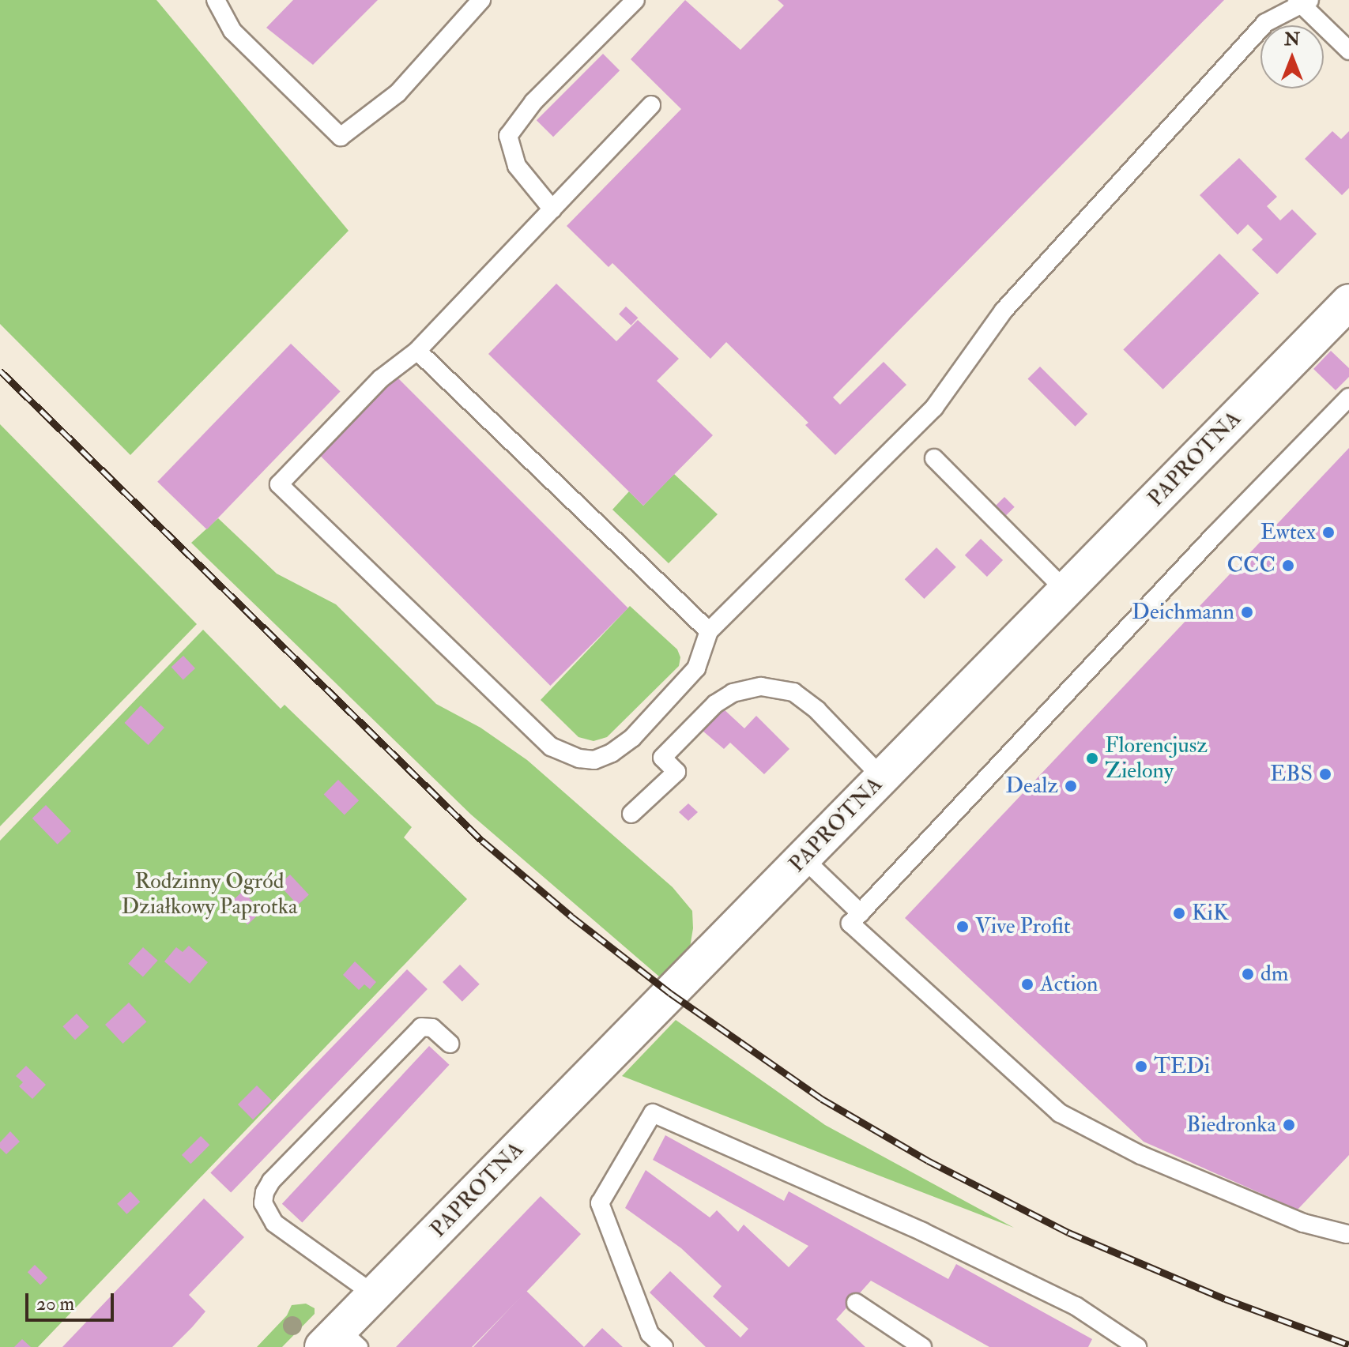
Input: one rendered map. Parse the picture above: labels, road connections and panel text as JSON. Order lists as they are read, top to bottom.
{
  "streets": {
    "street": ["PAPROTNA"]
  },
  "parks": ["Rodzinny Ogród Działkowy Paprotka"],
  "places": [
    "Ewtex",
    "CCC",
    "Deichmann",
    "Florencjusz Zielony",
    "EBS",
    "Dealz",
    "KiK",
    "Vive Profit",
    "dm",
    "Action",
    "TEDi",
    "Biedronka"
  ],
  "scale_bar": "20 m",
  "north": "top"
}
